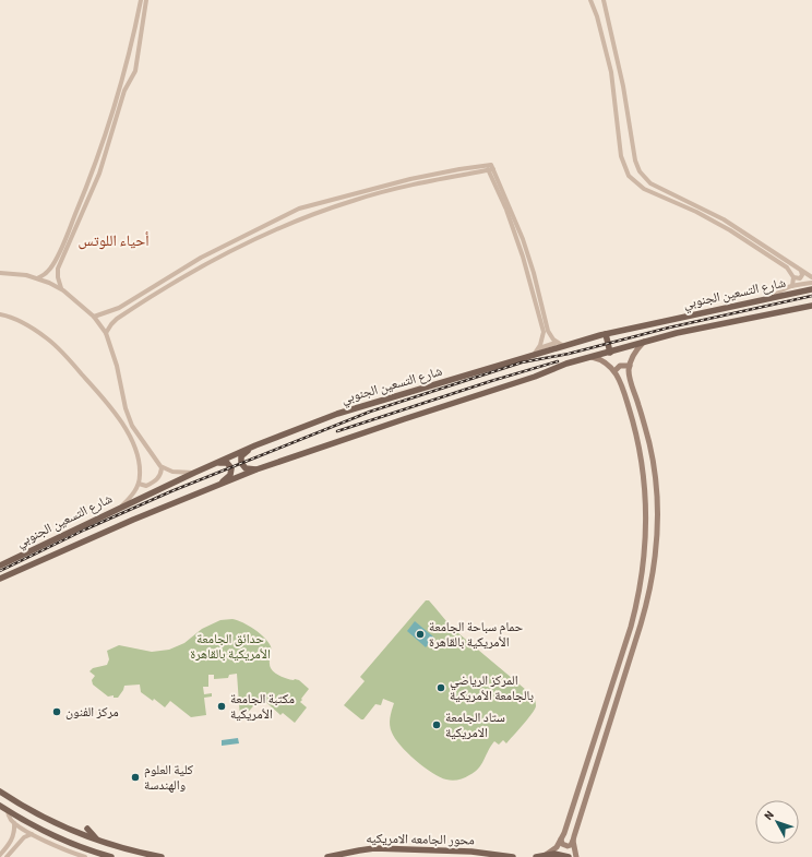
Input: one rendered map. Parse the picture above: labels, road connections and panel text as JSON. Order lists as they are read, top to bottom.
{
  "streets": {
    "main road": ["شارع التسعين الجنوبي", "محور الجامعه الامريكيه"]
  },
  "districts": ["أحياء اللوتس"],
  "parks": ["حدائق الجامعة الأمريكية بالقاهرة"],
  "places": [
    "حمام سباحة الجامعة الأمريكية بالقاهرة",
    "المركز الرياضي بالجامعة الأمريكية",
    "مكتبة الجامعة الأمريكية",
    "مركز الفنون",
    "ستاد الجامعة الامريكية",
    "كلية العلوم والهندسة"
  ],
  "north": "top left"
}
